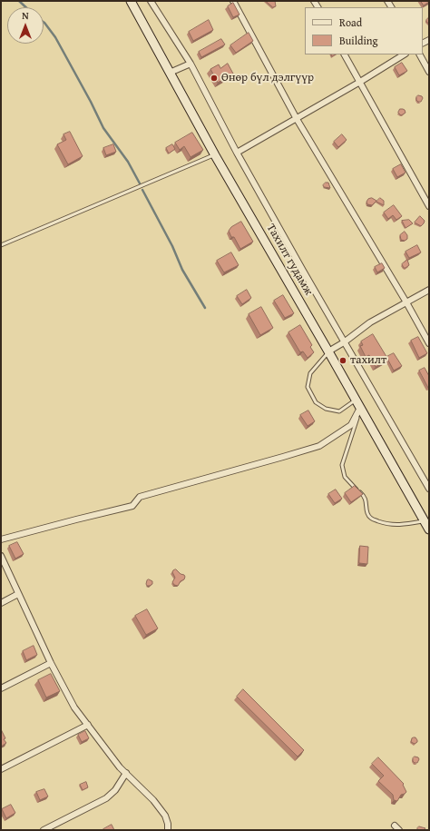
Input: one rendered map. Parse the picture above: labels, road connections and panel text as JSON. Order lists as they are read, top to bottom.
{
  "streets": {
    "main road": ["Тахилт гудамж"]
  },
  "places": ["Өнөр бүл дэлгүүр", "тахилт"],
  "legend": ["Road", "Building"],
  "north": "top"
}
